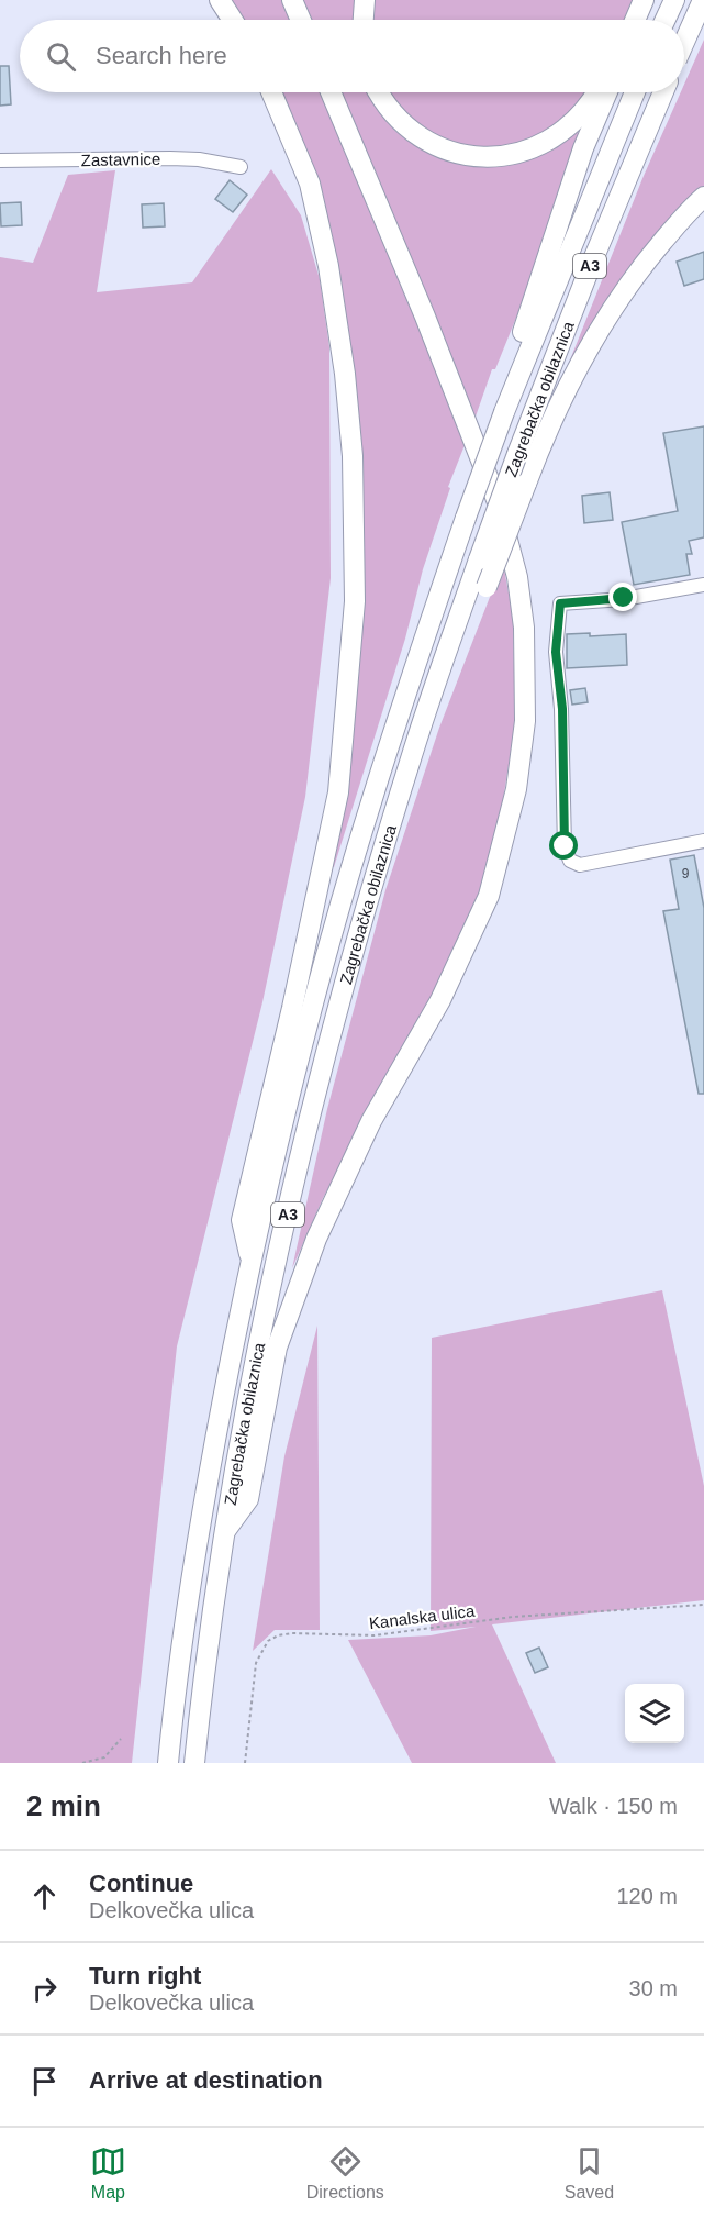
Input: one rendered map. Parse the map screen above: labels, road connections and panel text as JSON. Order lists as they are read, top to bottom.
{
  "streets": {
    "highway": ["A3", "Zagrebačka obilaznica"],
    "street": ["Zastavnice"],
    "path": ["Kanalska ulica"]
  },
  "house_numbers": ["9"],
  "page": {
    "search": "Search here",
    "heading": ["2 min", "Walk · 150 m"],
    "list": [
      ["Continue", "Delkovečka ulica", "120 m"],
      ["Turn right", "Delkovečka ulica", "30 m"],
      "Arrive at destination"
    ],
    "nav": ["Map", "Directions", "Saved"]
  }
}
